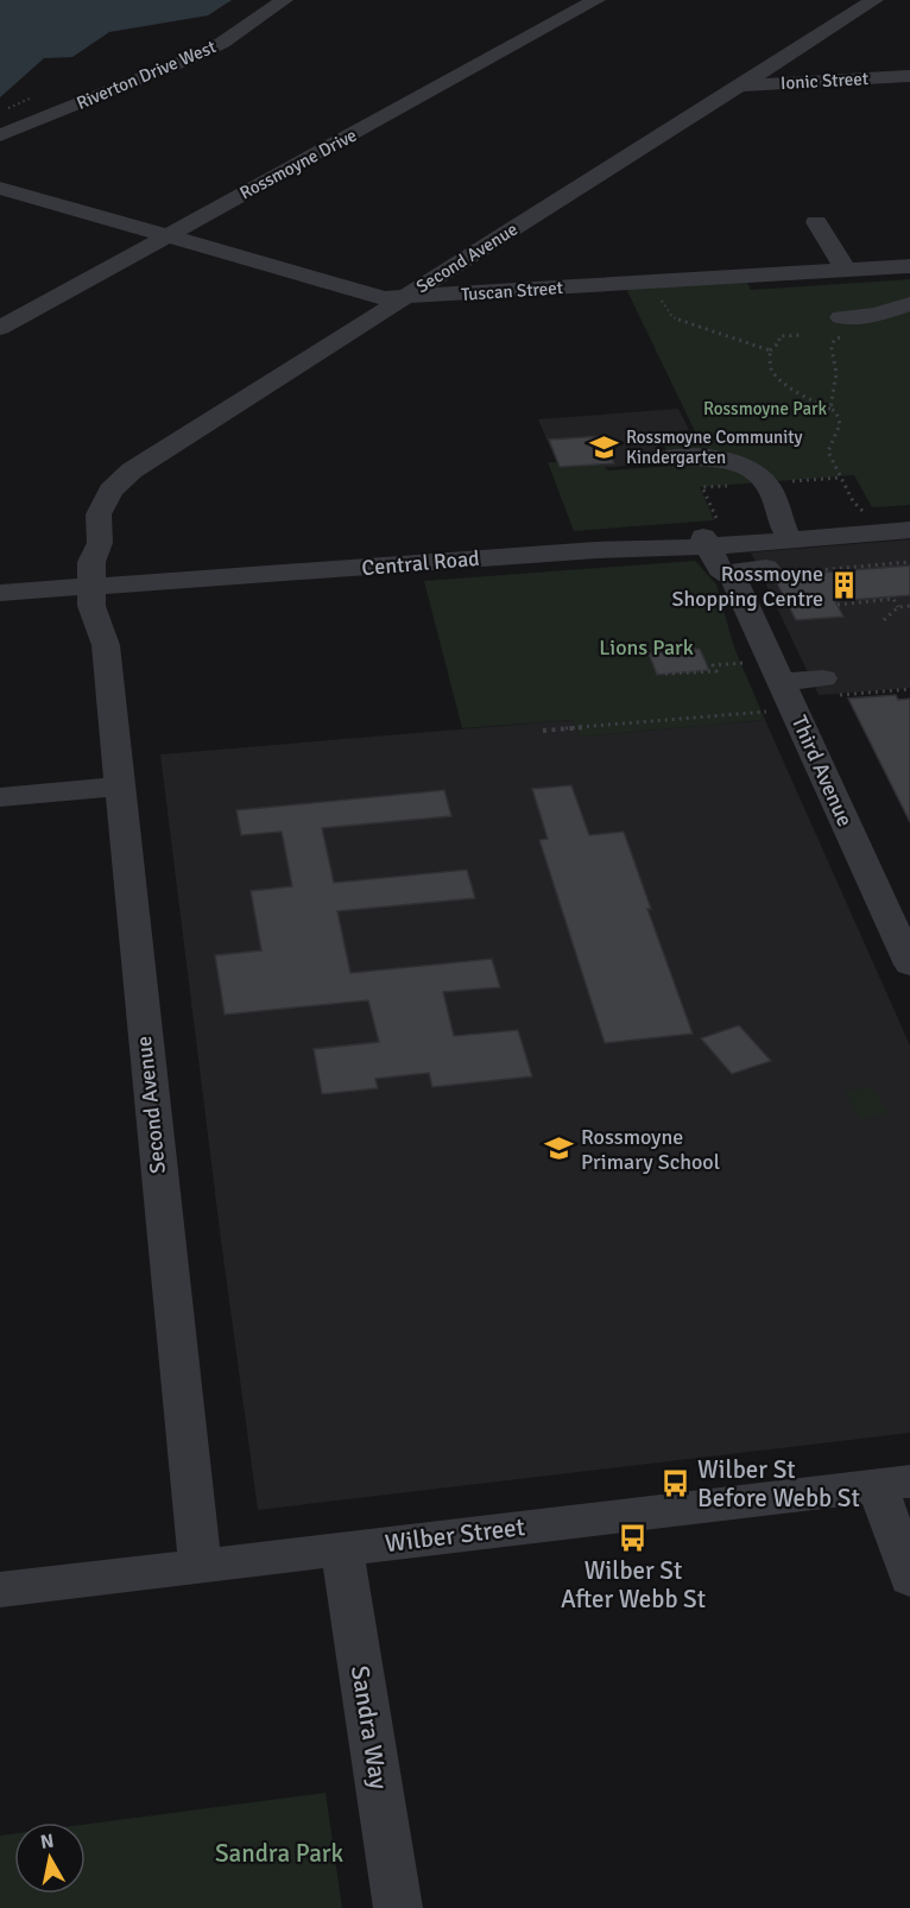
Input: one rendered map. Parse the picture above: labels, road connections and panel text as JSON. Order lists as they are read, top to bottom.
{
  "streets": {
    "street": [
      "Riverton Drive West",
      "Ionic Street",
      "Rossmoyne Drive",
      "Second Avenue",
      "Tuscan Street",
      "Central Road",
      "Third Avenue",
      "Wilber Street",
      "Sandra Way"
    ]
  },
  "crossings": [
    ["Ionic Street", "Second Avenue"],
    ["Rossmoyne Drive", "Tuscan Street"],
    ["Second Avenue", "Tuscan Street"],
    ["Second Avenue", "Central Road"],
    ["Second Avenue", "Wilber Street"],
    ["Central Road", "Third Avenue"],
    ["Wilber Street", "Sandra Way"]
  ],
  "parks": ["Rossmoyne Park", "Lions Park", "Sandra Park"],
  "places": {
    "school or university": ["Rossmoyne Community Kindergarten", "Rossmoyne Primary School"],
    "building": ["Rossmoyne Shopping Centre"],
    "bus stop": ["Wilber St Before Webb St", "Wilber St After Webb St"]
  },
  "north": "top"
}
